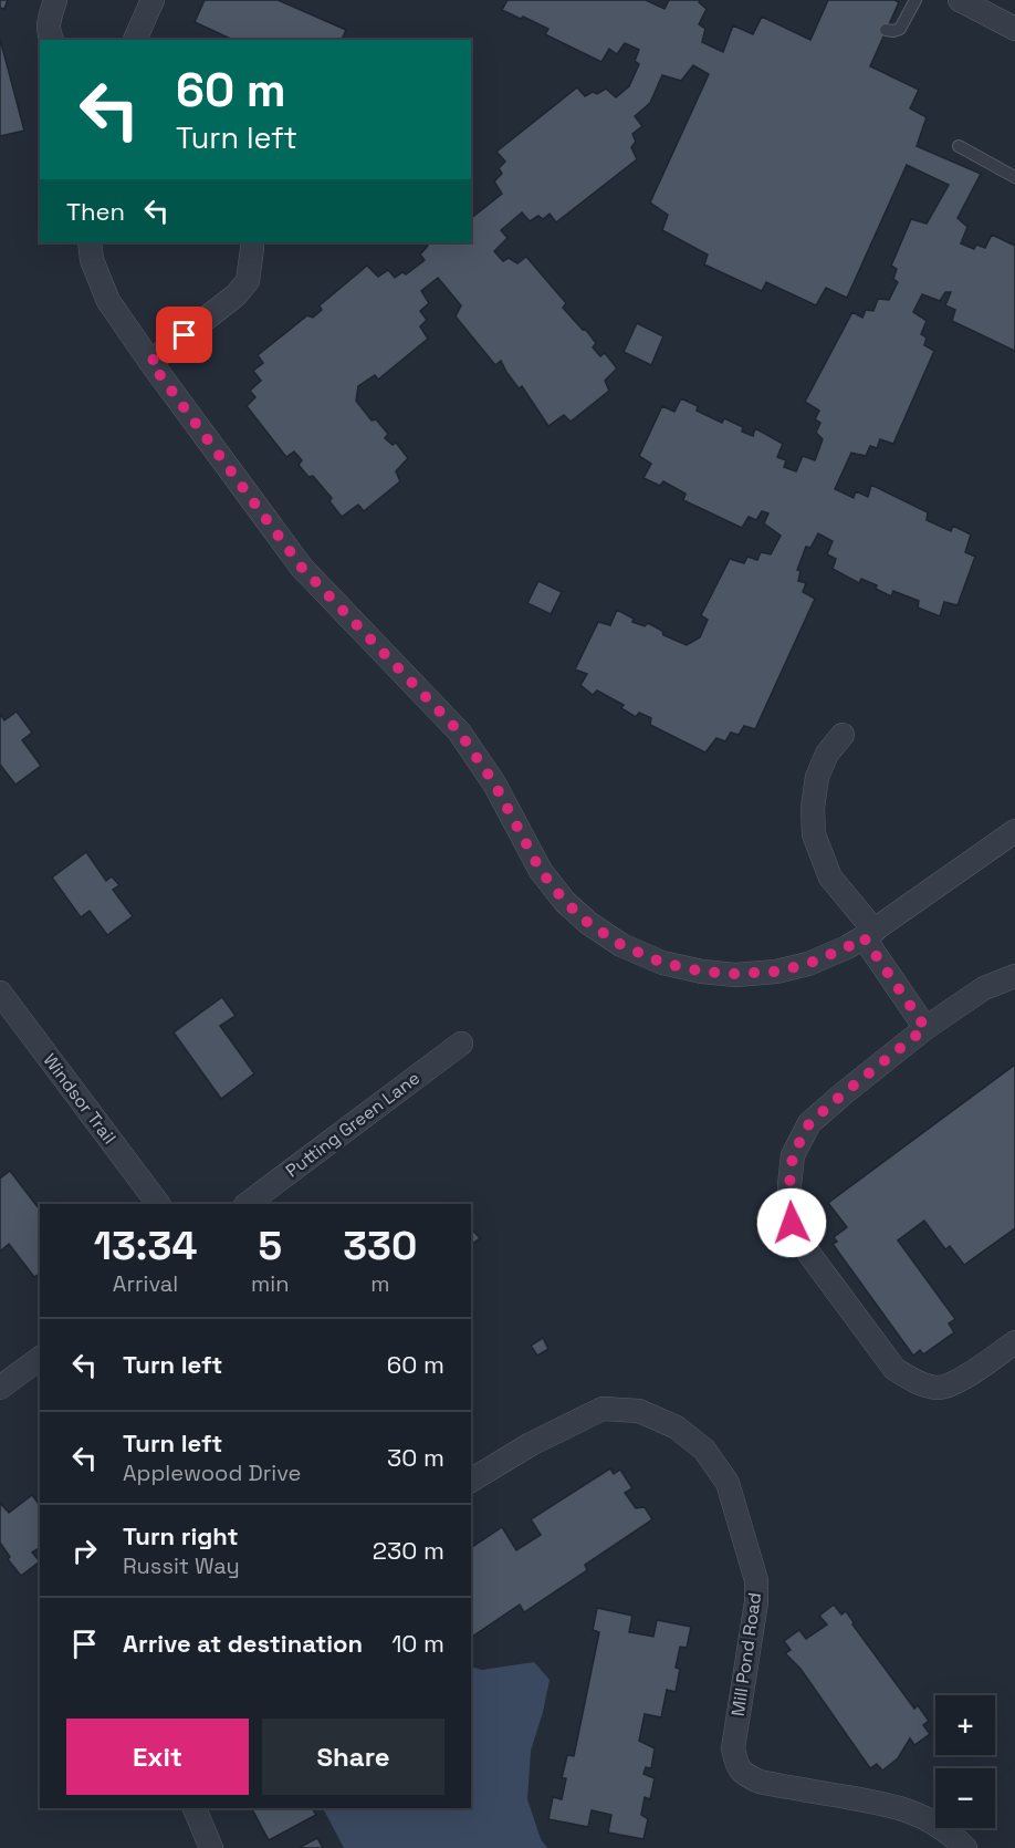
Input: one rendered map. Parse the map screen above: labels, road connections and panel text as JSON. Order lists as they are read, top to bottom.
{
  "streets": {
    "street": ["Windsor Trail", "Putting Green Lane", "Mill Pond Road"]
  },
  "page": {
    "turn": ["60 m", "Turn left"],
    "then": "Then",
    "eta": [
      "13:34",
      "Arrival",
      "5",
      "min",
      "330",
      "m"
    ],
    "list": [
      {
        "name": "Turn left",
        "value": "60 m"
      },
      {
        "name": "Turn left",
        "note": "Applewood Drive",
        "value": "30 m"
      },
      {
        "name": "Turn right",
        "note": "Russit Way",
        "value": "230 m"
      },
      {
        "name": "Arrive at destination",
        "value": "10 m"
      }
    ],
    "map_buttons": ["+", "−"],
    "buttons": ["Exit", "Share"]
  }
}
